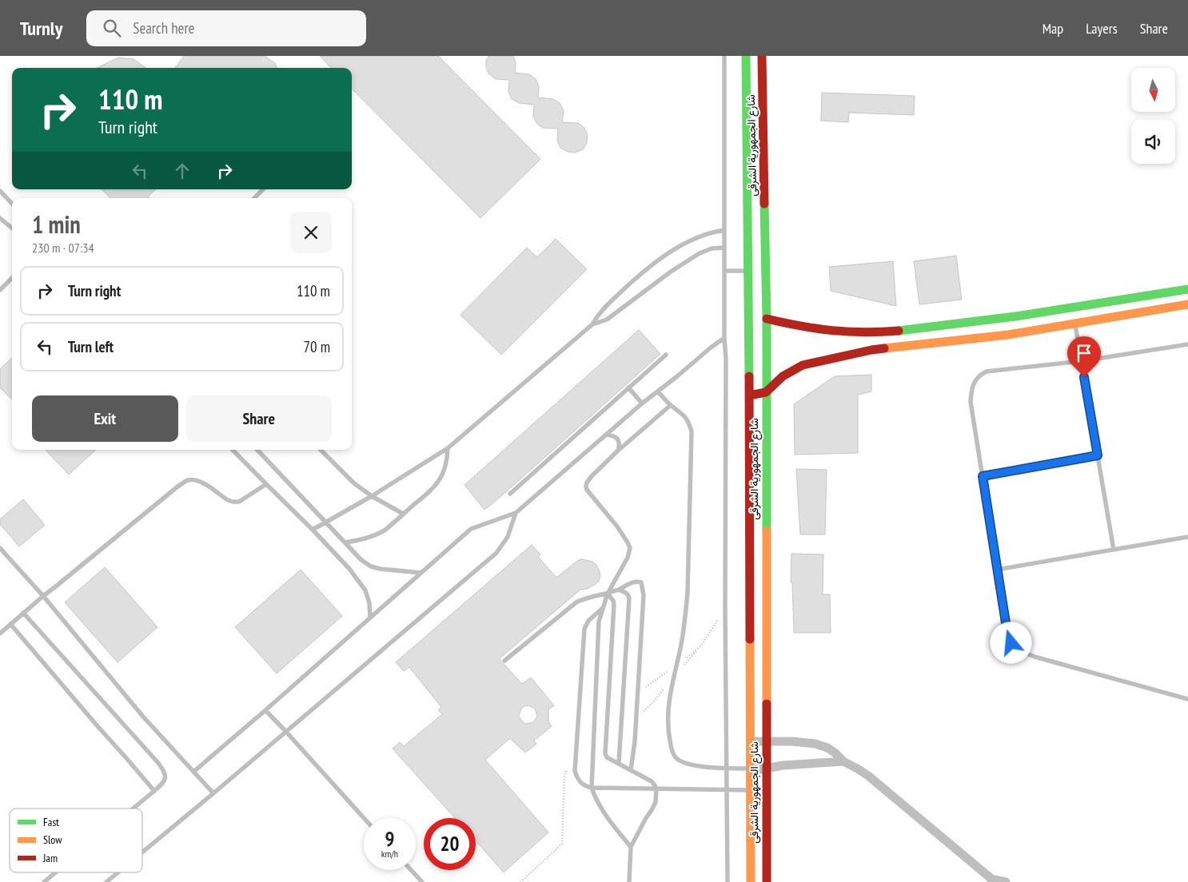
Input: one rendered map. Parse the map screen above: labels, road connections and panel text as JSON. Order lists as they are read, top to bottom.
{
  "streets": {
    "main road": ["شارع الجمهورية الشرقى"]
  },
  "legend": ["Fast", "Slow", "Jam"],
  "north": "bottom",
  "page": {
    "header": "Turnly",
    "search": "Search here",
    "nav": ["Map", "Layers", "Share"],
    "turn": ["110 m", "Turn right"],
    "heading": ["1 min", "230 m · 07:34"],
    "list": [
      {
        "name": "Turn right",
        "value": "110 m"
      },
      {
        "name": "Turn left",
        "value": "70 m"
      }
    ],
    "buttons": ["Exit", "Share"],
    "speed": "9 km/h",
    "limit": "20"
  }
}
